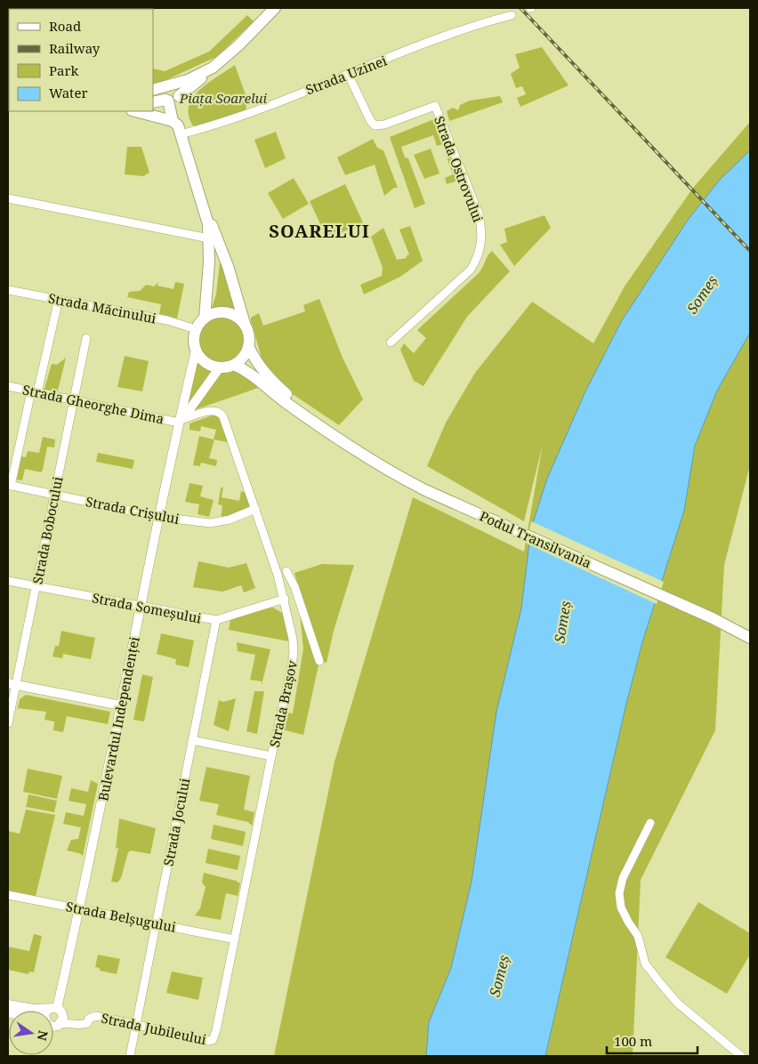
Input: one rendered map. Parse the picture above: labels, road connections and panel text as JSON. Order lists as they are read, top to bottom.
{
  "streets": {
    "main road": ["Podul Transilvania", "Bulevardul Independenței"],
    "street": [
      "Strada Uzinei",
      "Strada Ostrovului",
      "Strada Măcinului",
      "Strada Gheorghe Dima",
      "Strada Crișului",
      "Strada Bobocului",
      "Strada Someșului",
      "Strada Brașov",
      "Strada Jocului",
      "Strada Belșugului",
      "Strada Jubileului"
    ]
  },
  "crossings": [
    ["Strada Uzinei", "Strada Ostrovului"],
    ["Strada Măcinului", "Bulevardul Independenței"],
    ["Strada Gheorghe Dima", "Strada Bobocului"],
    ["Strada Gheorghe Dima", "Strada Brașov"],
    ["Strada Gheorghe Dima", "Bulevardul Independenței"],
    ["Strada Crișului", "Strada Bobocului"],
    ["Strada Crișului", "Strada Brașov"],
    ["Strada Crișului", "Bulevardul Independenței"],
    ["Strada Bobocului", "Strada Someșului"],
    ["Strada Someșului", "Strada Brașov"],
    ["Strada Someșului", "Bulevardul Independenței"],
    ["Strada Someșului", "Strada Jocului"],
    ["Strada Brașov", "Bulevardul Independenței"],
    ["Strada Brașov", "Strada Belșugului"],
    ["Strada Brașov", "Strada Jubileului"],
    ["Bulevardul Independenței", "Strada Belșugului"],
    ["Strada Jocului", "Strada Belșugului"],
    ["Strada Jocului", "Strada Jubileului"]
  ],
  "districts": ["SOARELUI"],
  "water": ["Someș"],
  "parks": ["Piața Soarelui"],
  "legend": [
    "Road",
    "Railway",
    "Park",
    "Water"
  ],
  "scale_bar": "100 m",
  "north": "right"
}
